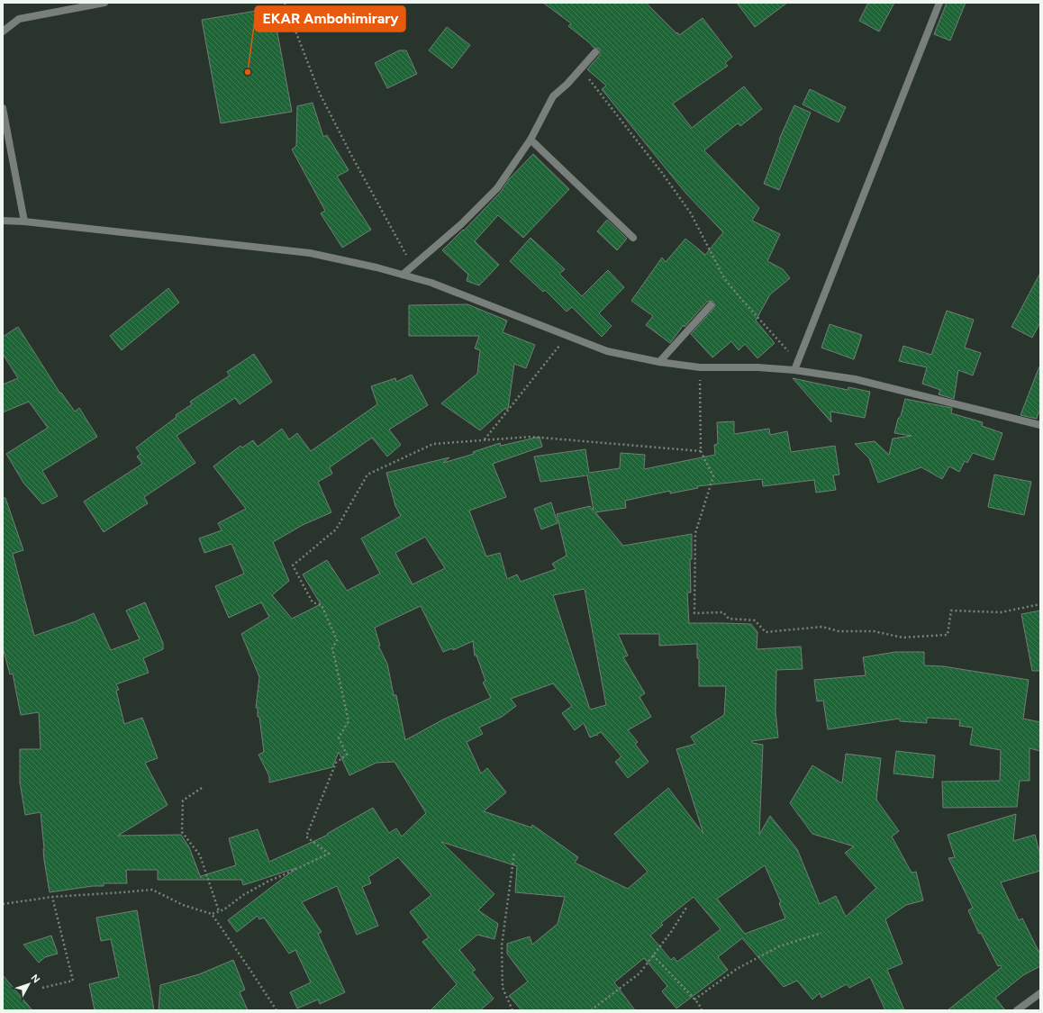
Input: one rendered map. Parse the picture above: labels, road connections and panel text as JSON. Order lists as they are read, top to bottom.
{
  "places": ["EKAR Ambohimirary"],
  "north": "top right"
}
